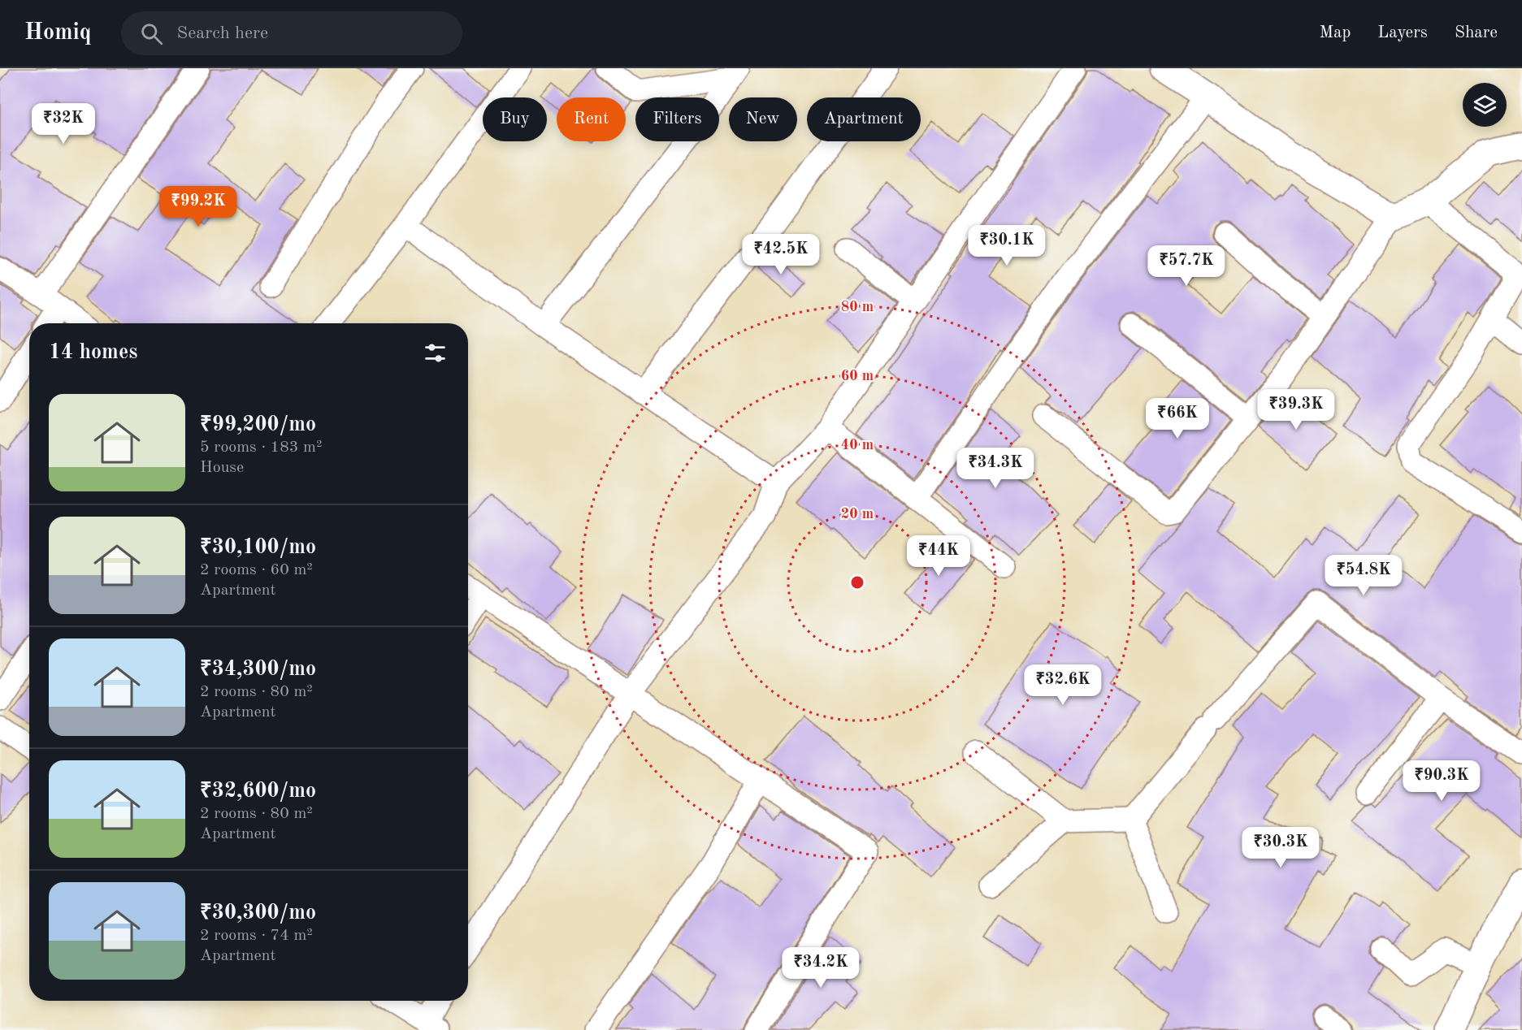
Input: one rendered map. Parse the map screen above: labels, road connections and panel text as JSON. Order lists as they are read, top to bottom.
{
  "page": {
    "header": "Homiq",
    "search": "Search here",
    "nav": ["Map", "Layers", "Share"],
    "chip": [
      "Buy",
      "Rent",
      "Filters",
      "New",
      "Apartment"
    ],
    "price": [
      "₹32K",
      "₹99.2K",
      "₹30.1K",
      "₹42.5K",
      "₹57.7K",
      "₹39.3K",
      "₹66K",
      "₹34.3K",
      "₹44K",
      "₹54.8K",
      "₹32.6K",
      "₹90.3K",
      "₹30.3K",
      "₹34.2K"
    ],
    "heading": "14 homes",
    "list": [
      {
        "name": "₹99,200/mo",
        "note": "5 rooms · 183 m² · House"
      },
      {
        "name": "₹30,100/mo",
        "note": "2 rooms · 60 m² · Apartment"
      },
      {
        "name": "₹34,300/mo",
        "note": "2 rooms · 80 m² · Apartment"
      },
      {
        "name": "₹32,600/mo",
        "note": "2 rooms · 80 m² · Apartment"
      },
      {
        "name": "₹30,300/mo",
        "note": "2 rooms · 74 m² · Apartment"
      }
    ]
  },
  "rings": [
    "80 m",
    "60 m",
    "40 m",
    "20 m"
  ]
}
